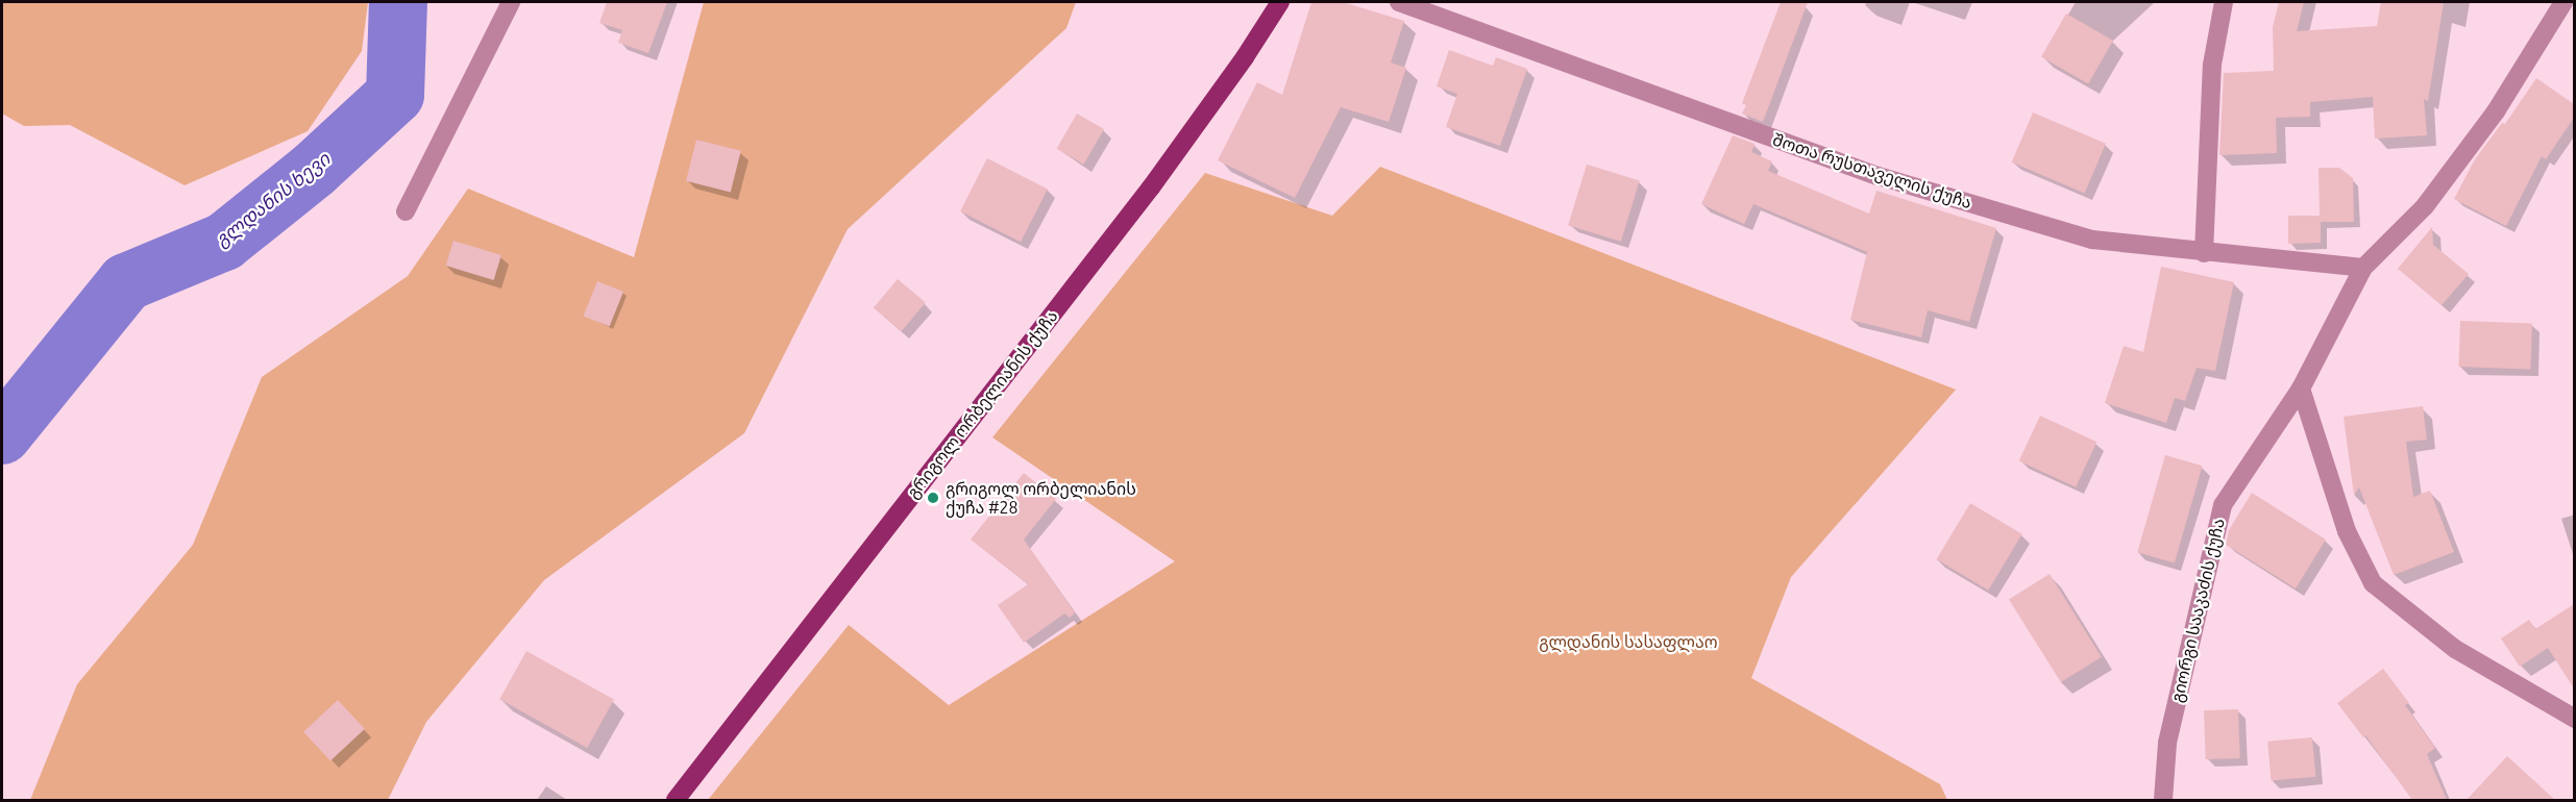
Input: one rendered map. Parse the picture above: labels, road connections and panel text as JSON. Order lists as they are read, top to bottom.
{
  "streets": {
    "main road": ["გრიგოლ ორბელიანის ქუჩა"],
    "street": ["შოთა რუსთაველის ქუჩა", "გიორგი სააკაძის ქუჩა"]
  },
  "crossings": [
    ["შოთა რუსთაველის ქუჩა", "გიორგი სააკაძის ქუჩა"]
  ],
  "water": ["გლდანის ხევი"],
  "parks": ["გლდანის სასაფლაო"],
  "places": ["გრიგოლ ორბელიანის ქუჩა #28"]
}
